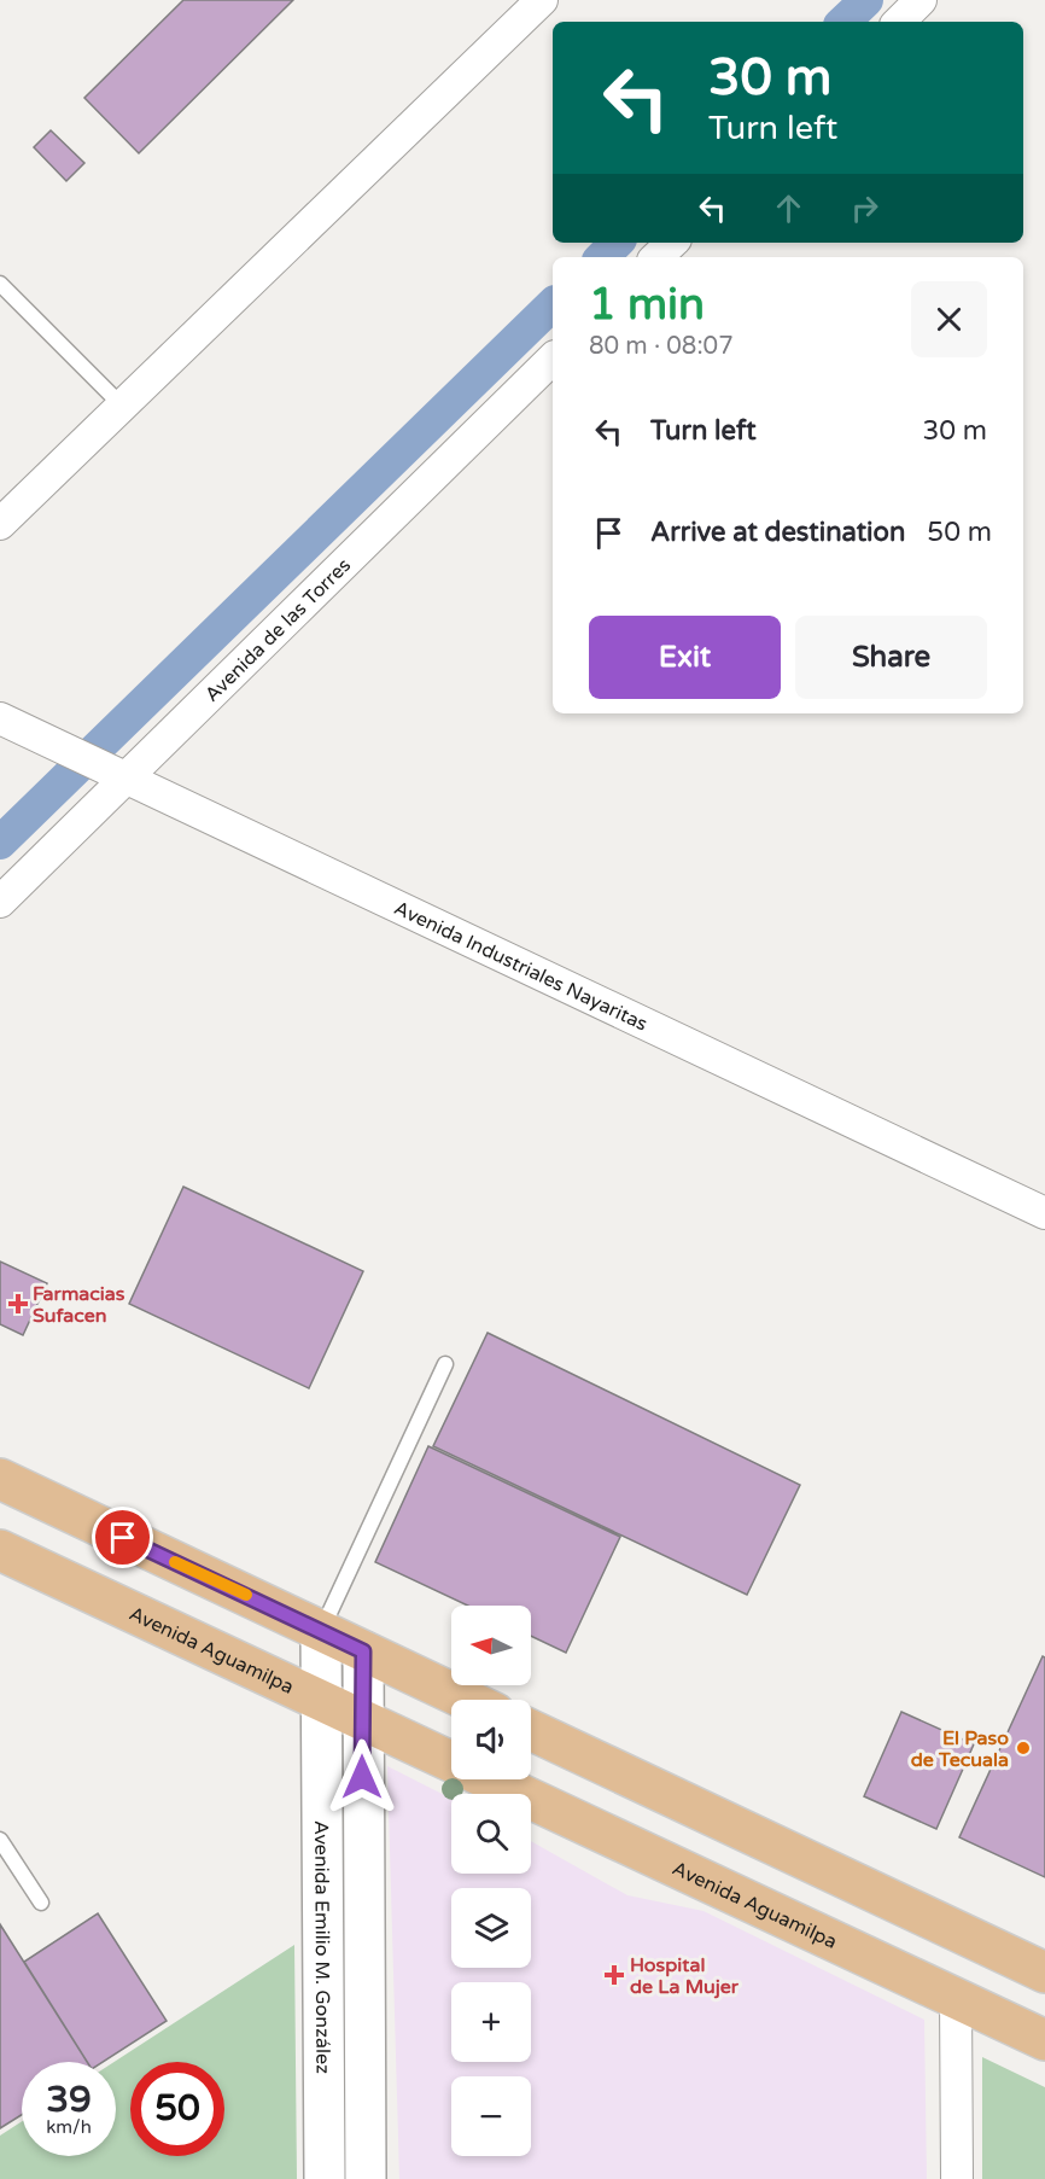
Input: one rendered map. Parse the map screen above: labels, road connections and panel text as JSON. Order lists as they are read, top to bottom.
{
  "streets": {
    "main road": ["Avenida Aguamilpa", "Avenida Emilio M. González"],
    "street": ["Avenida de las Torres", "Avenida Industriales Nayaritas"]
  },
  "crossings": [
    ["Avenida de las Torres", "Avenida Industriales Nayaritas"],
    ["Avenida Aguamilpa", "Avenida Emilio M. González"]
  ],
  "places": {
    "health": ["Farmacias Sufacen", "Hospital de La Mujer"],
    "other": ["El Paso de Tecuala"]
  },
  "north": "left",
  "page": {
    "turn": ["30 m", "Turn left"],
    "heading": ["1 min", "80 m · 08:07"],
    "list": [
      {
        "name": "Turn left",
        "value": "30 m"
      },
      {
        "name": "Arrive at destination",
        "value": "50 m"
      }
    ],
    "buttons": ["Exit", "Share"],
    "map_buttons": ["+", "−"],
    "speed": "39 km/h",
    "limit": "50"
  }
}
